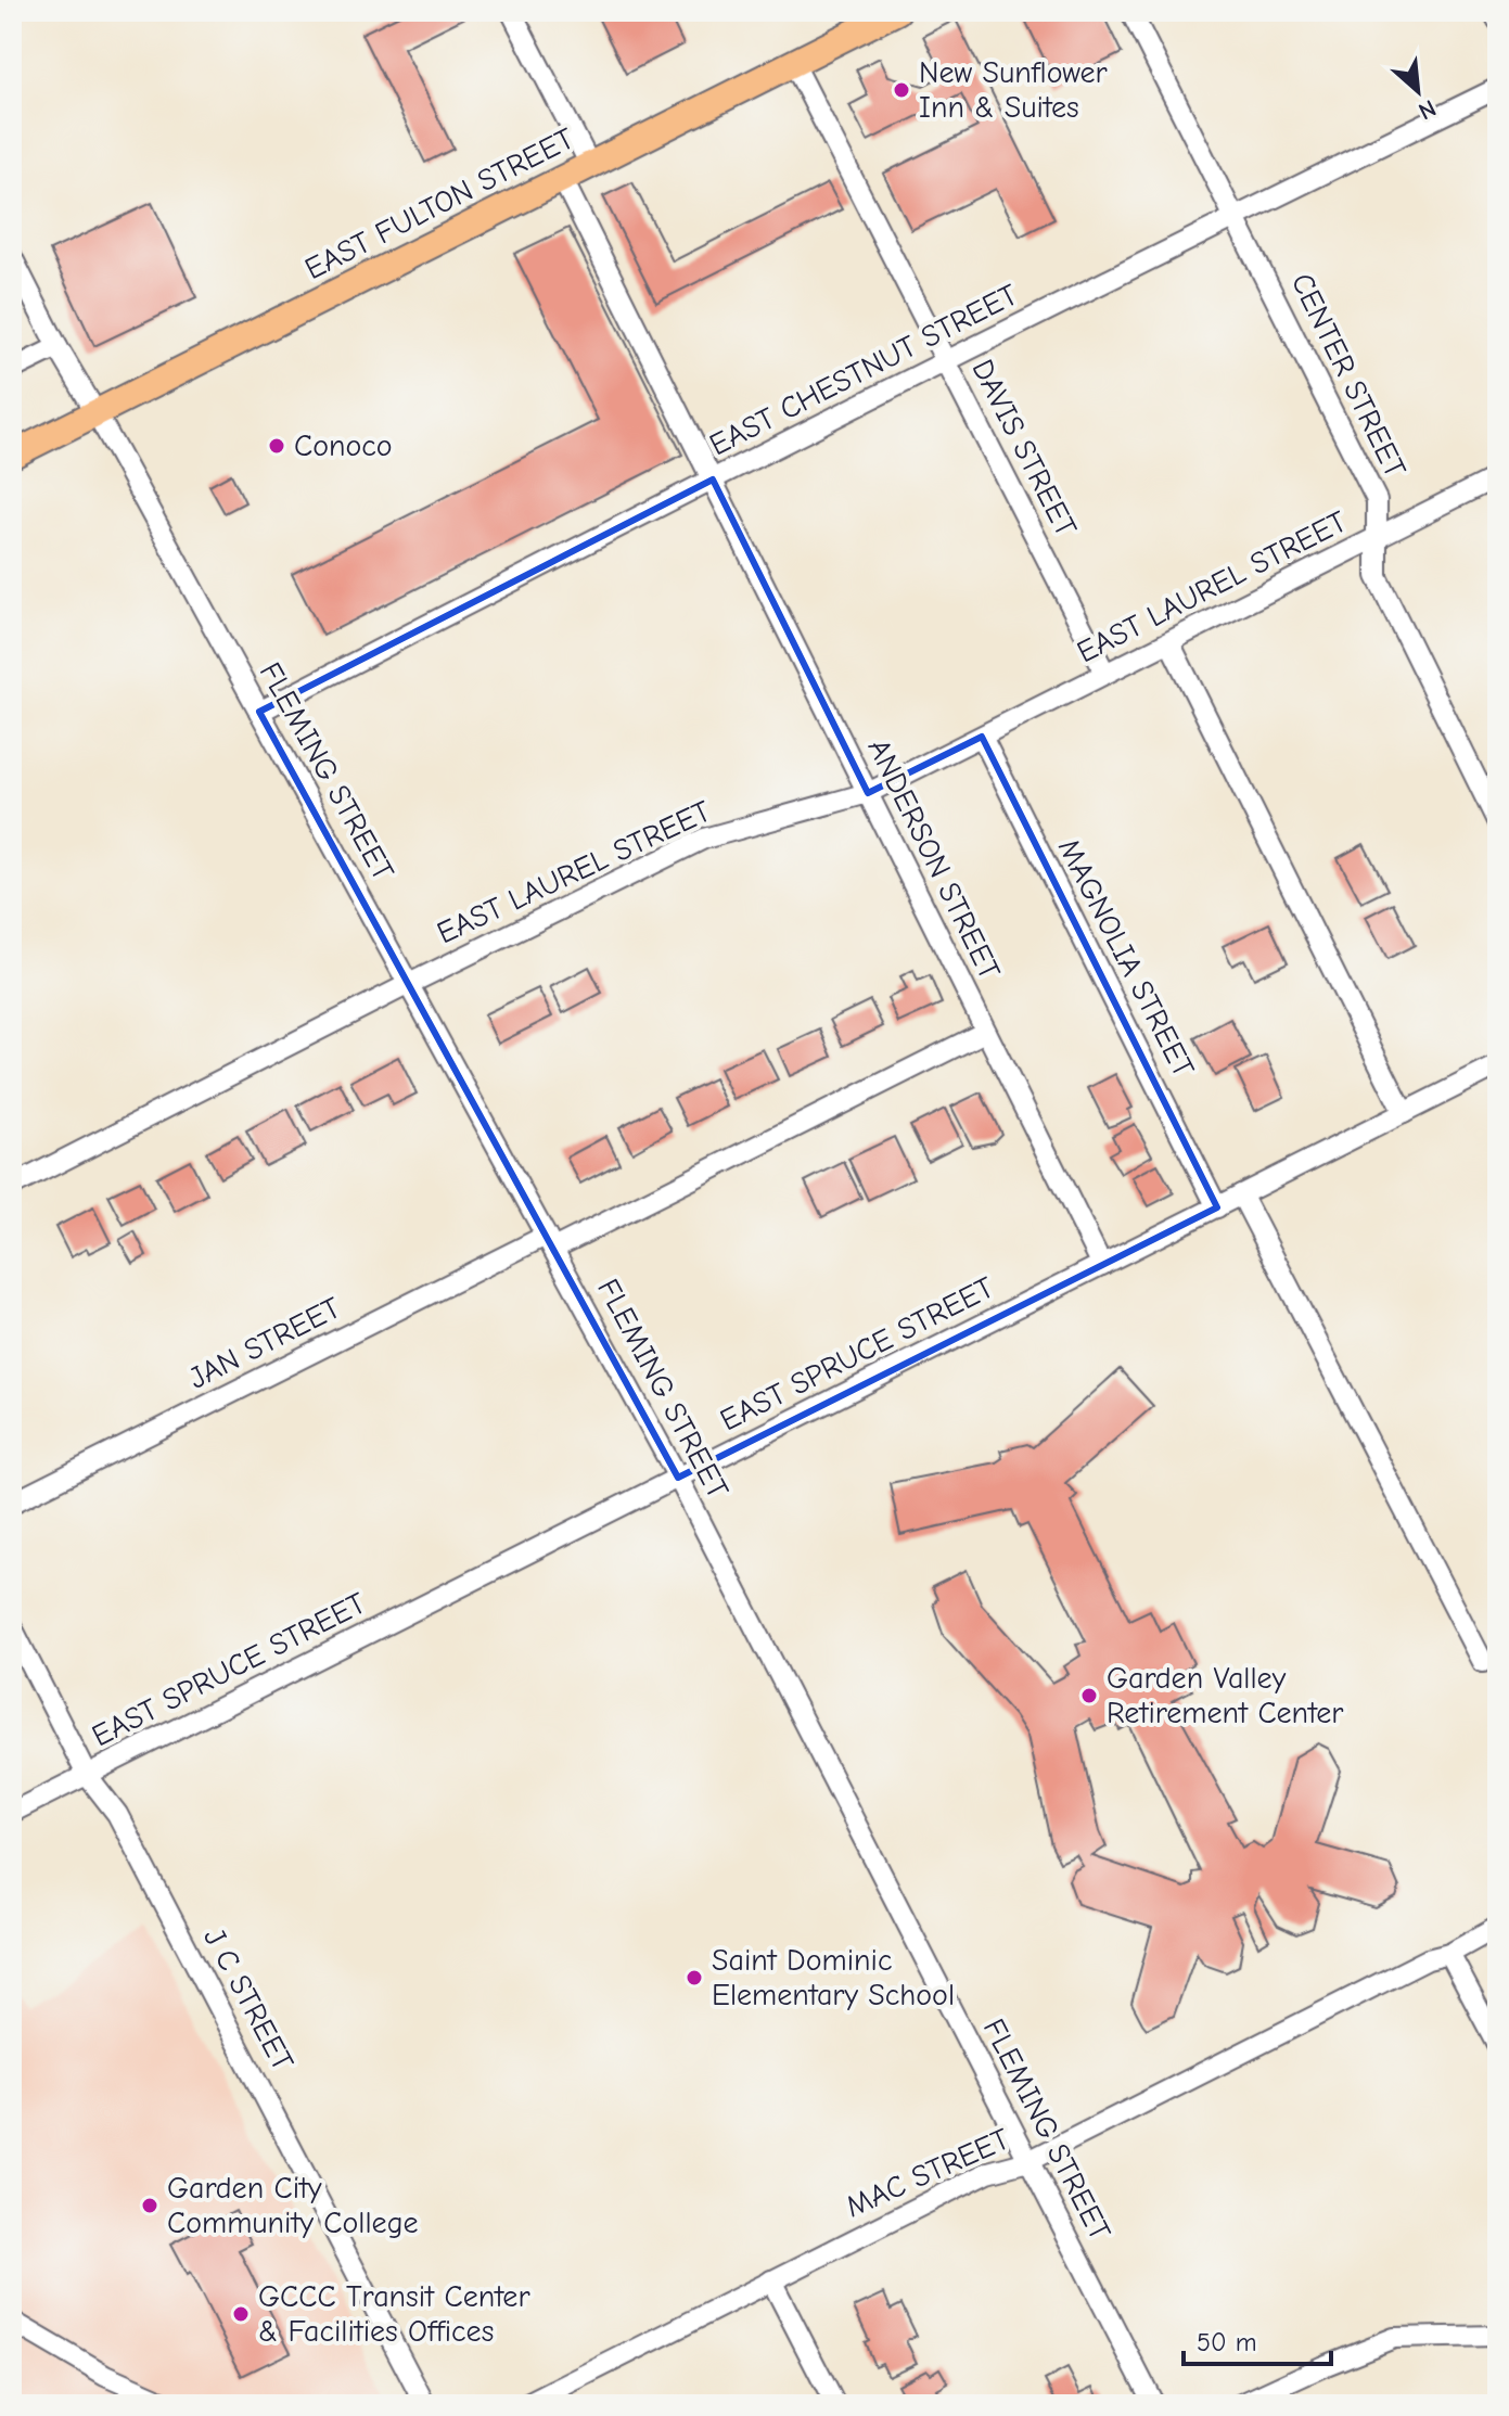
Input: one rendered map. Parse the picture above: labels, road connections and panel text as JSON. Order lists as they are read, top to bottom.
{
  "streets": {
    "main road": ["EAST FULTON STREET"],
    "street": [
      "EAST CHESTNUT STREET",
      "CENTER STREET",
      "DAVIS STREET",
      "EAST LAUREL STREET",
      "FLEMING STREET",
      "ANDERSON STREET",
      "MAGNOLIA STREET",
      "JAN STREET",
      "EAST SPRUCE STREET",
      "J C STREET",
      "MAC STREET"
    ]
  },
  "crossings": [
    ["EAST FULTON STREET", "DAVIS STREET"],
    ["EAST FULTON STREET", "FLEMING STREET"],
    ["EAST FULTON STREET", "ANDERSON STREET"],
    ["EAST CHESTNUT STREET", "CENTER STREET"],
    ["EAST CHESTNUT STREET", "DAVIS STREET"],
    ["EAST CHESTNUT STREET", "FLEMING STREET"],
    ["EAST CHESTNUT STREET", "ANDERSON STREET"],
    ["CENTER STREET", "EAST LAUREL STREET"],
    ["DAVIS STREET", "EAST LAUREL STREET"],
    ["EAST LAUREL STREET", "FLEMING STREET"],
    ["EAST LAUREL STREET", "ANDERSON STREET"],
    ["EAST LAUREL STREET", "MAGNOLIA STREET"],
    ["FLEMING STREET", "JAN STREET"],
    ["FLEMING STREET", "EAST SPRUCE STREET"],
    ["FLEMING STREET", "MAC STREET"],
    ["ANDERSON STREET", "JAN STREET"],
    ["ANDERSON STREET", "EAST SPRUCE STREET"],
    ["MAGNOLIA STREET", "EAST SPRUCE STREET"],
    ["EAST SPRUCE STREET", "J C STREET"]
  ],
  "places": [
    "New Sunflower Inn & Suites",
    "Conoco",
    "Garden Valley Retirement Center",
    "Saint Dominic Elementary School",
    "Garden City Community College",
    "GCCC Transit Center & Facilities Offices"
  ],
  "scale_bar": "50 m",
  "north": "bottom right"
}
